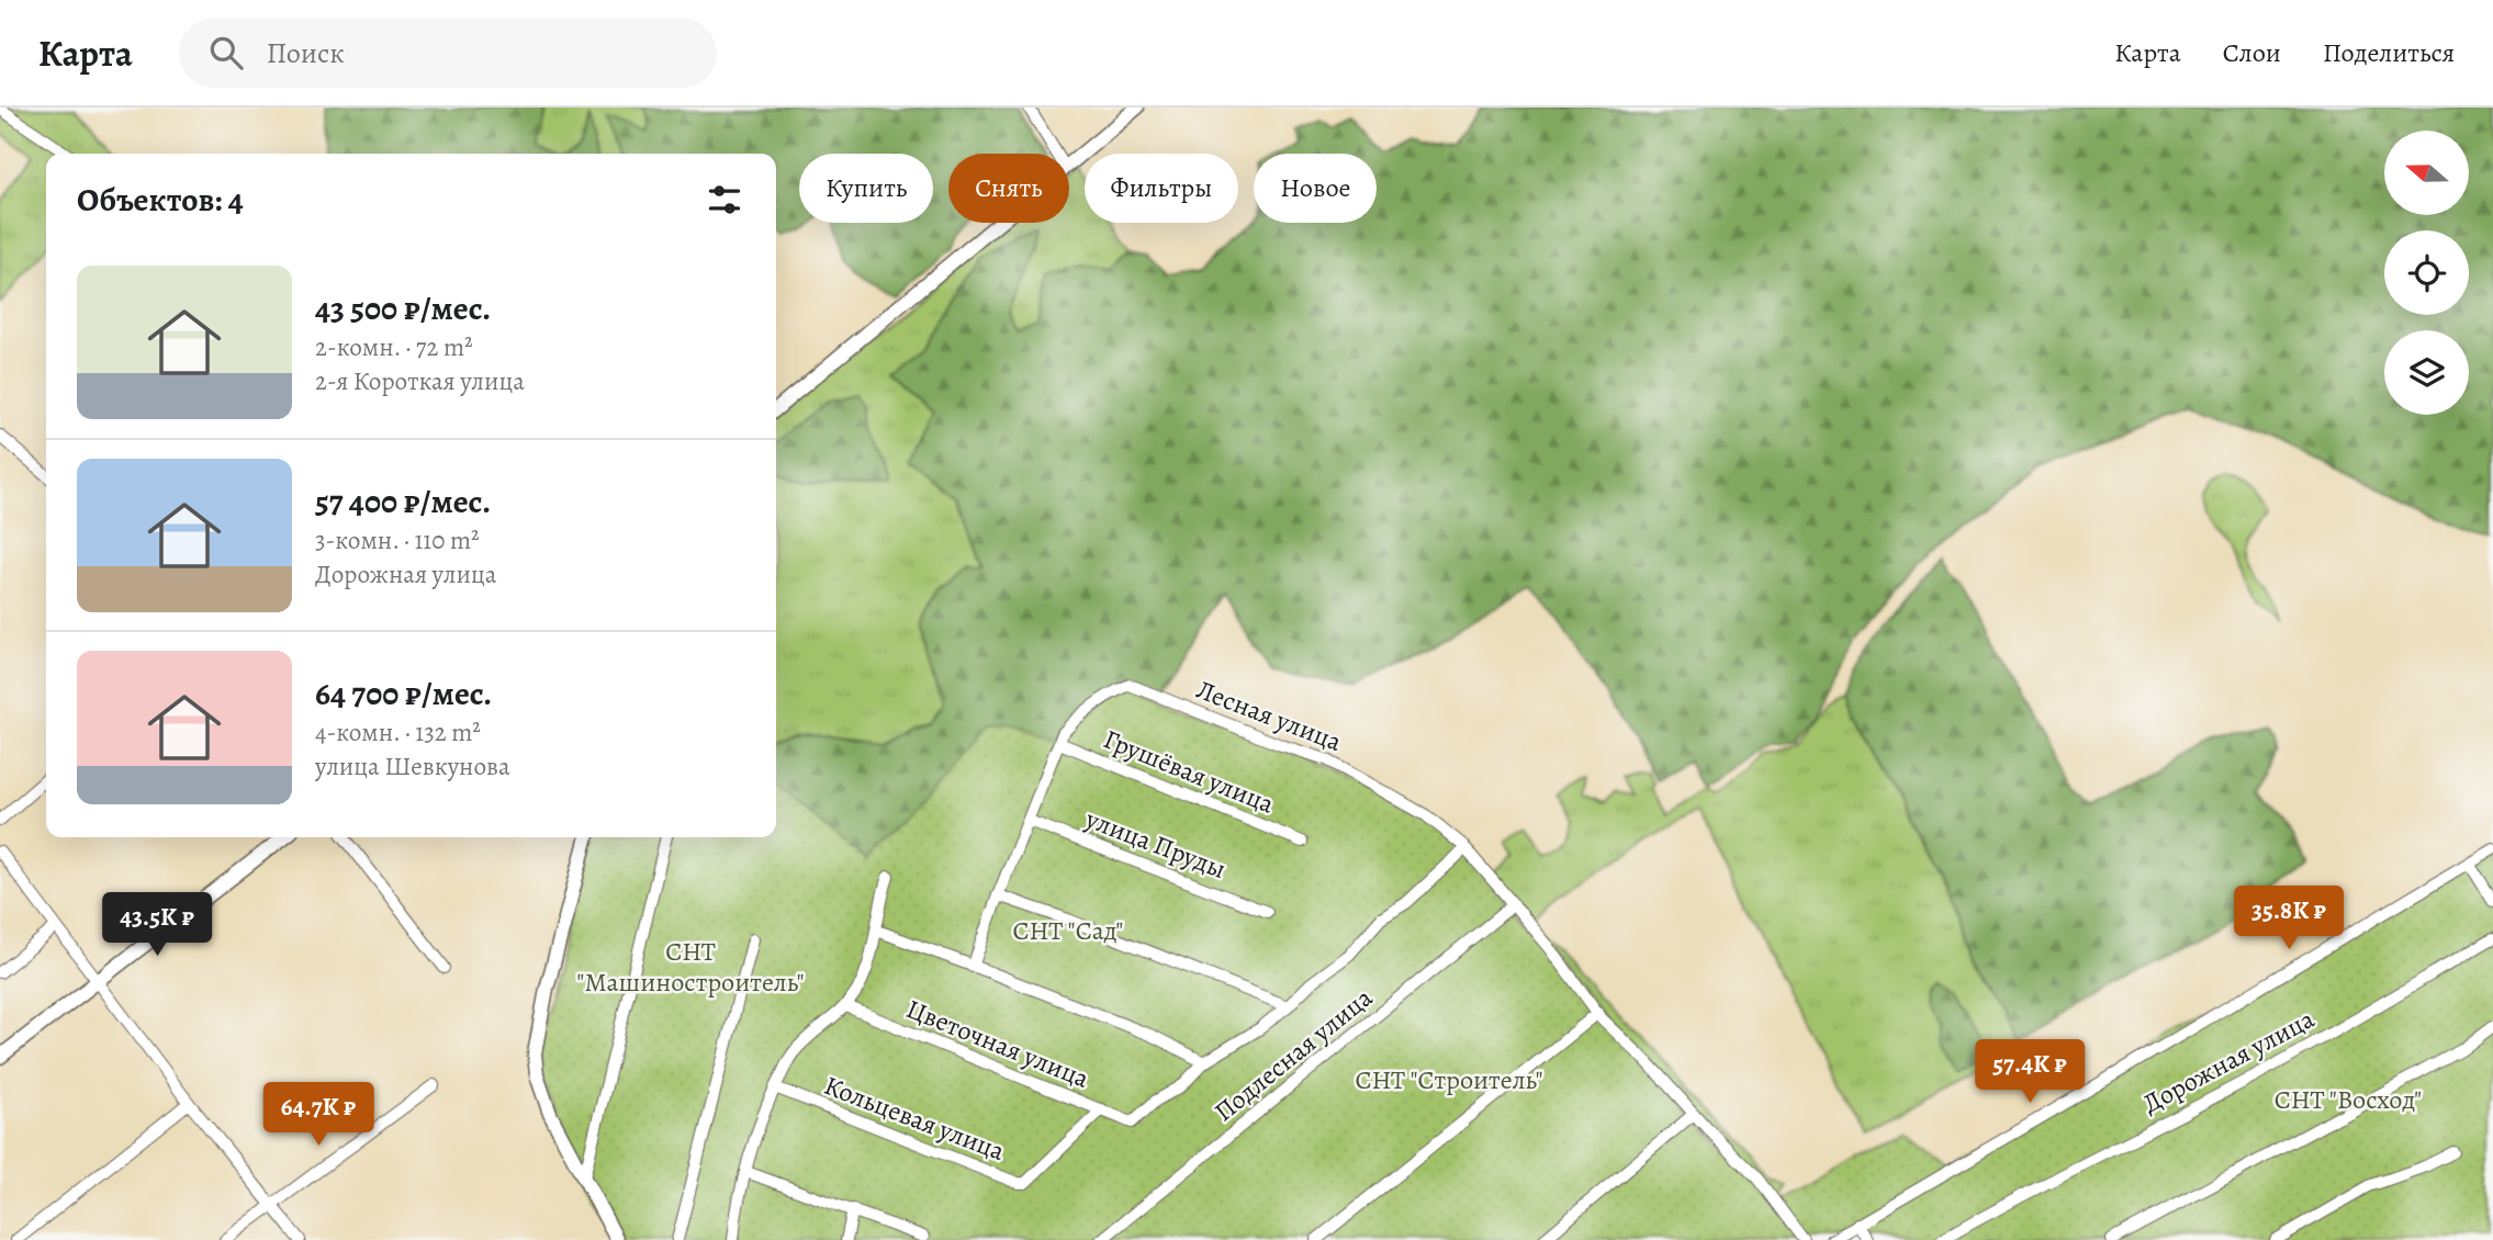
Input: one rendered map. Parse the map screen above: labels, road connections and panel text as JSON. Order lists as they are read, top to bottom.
{
  "streets": {
    "street": [
      "Лесная улица",
      "Грушёвая улица",
      "улица Пруды",
      "Цветочная улица",
      "Подлесная улица",
      "Дорожная улица",
      "Кольцевая улица"
    ]
  },
  "crossings": [
    ["Лесная улица", "Грушёвая улица"],
    ["Цветочная улица", "Кольцевая улица"]
  ],
  "parks": [
    "СНТ \"Сад\"",
    "СНТ \"Машиностроитель\"",
    "СНТ \"Строитель\"",
    "СНТ \"Восход\""
  ],
  "north": "left",
  "page": {
    "header": "Карта",
    "search": "Поиск",
    "nav": ["Карта", "Слои", "Поделиться"],
    "chip": [
      "Купить",
      "Снять",
      "Фильтры",
      "Новое"
    ],
    "heading": "Объектов: 4",
    "list": [
      {
        "name": "43 500 ₽/мес.",
        "note": "2-комн. · 72 m² · 2-я Короткая улица"
      },
      {
        "name": "57 400 ₽/мес.",
        "note": "3-комн. · 110 m² · Дорожная улица"
      },
      {
        "name": "64 700 ₽/мес.",
        "note": "4-комн. · 132 m² · улица Шевкунова"
      }
    ],
    "price": [
      "35.8K ₽",
      "43.5K ₽",
      "57.4K ₽",
      "64.7K ₽"
    ]
  }
}
